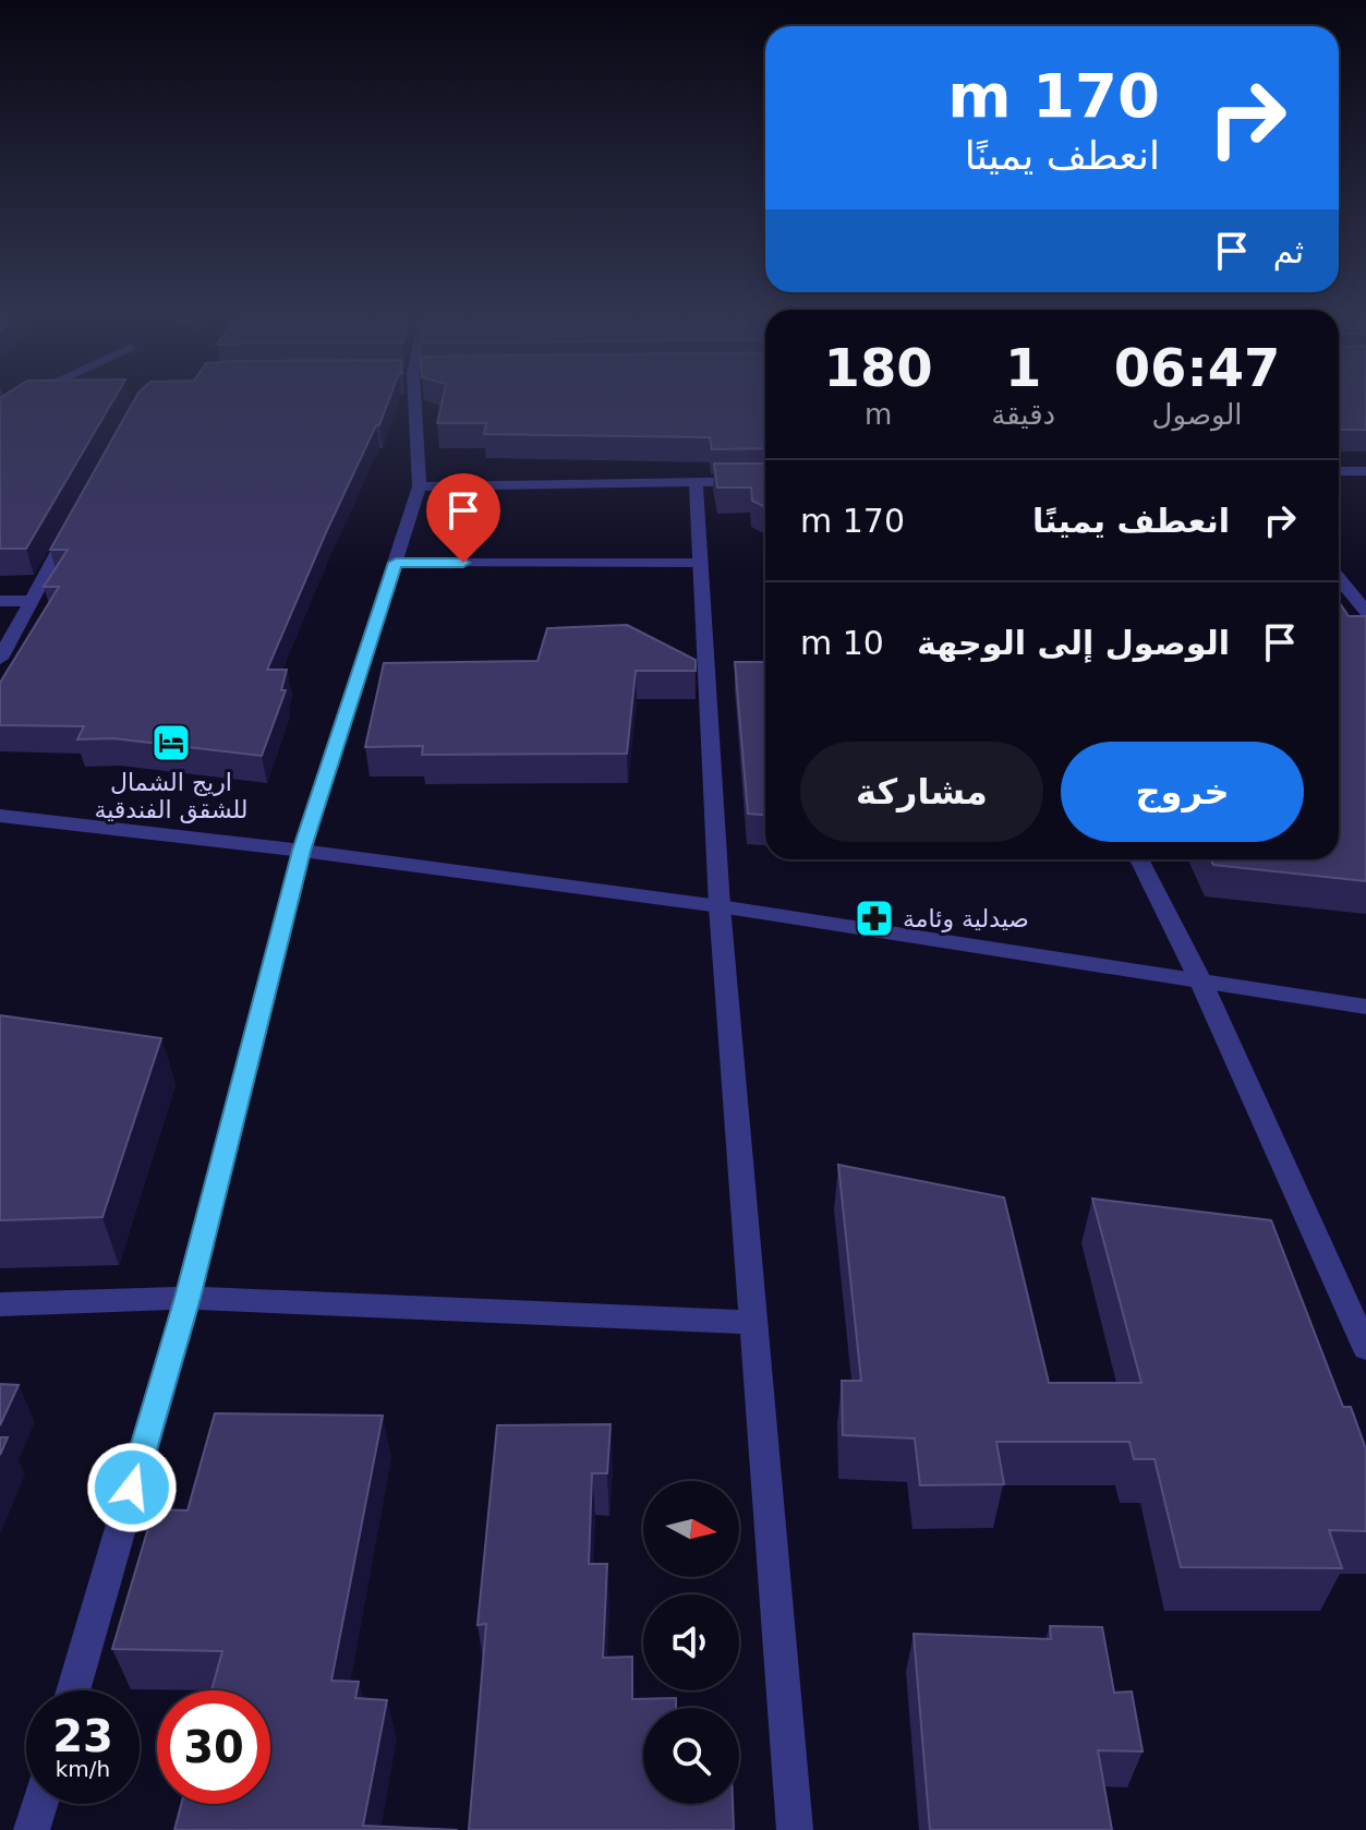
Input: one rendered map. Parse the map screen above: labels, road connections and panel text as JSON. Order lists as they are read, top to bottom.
{
  "places": {
    "hotel": ["اريج الشمال للشقق الفندقية"],
    "pharmacy": ["صيدلية وئامة"]
  },
  "north": "right",
  "page": {
    "turn": ["170 m", "انعطف يمينًا"],
    "then": "ثم",
    "eta": [
      "06:47",
      "الوصول",
      "1",
      "دقيقة",
      "180",
      "m"
    ],
    "list": [
      {
        "name": "انعطف يمينًا",
        "value": "170 m"
      },
      {
        "name": "الوصول إلى الوجهة",
        "value": "10 m"
      }
    ],
    "buttons": ["خروج", "مشاركة"],
    "speed": "23 km/h",
    "limit": "30"
  }
}
